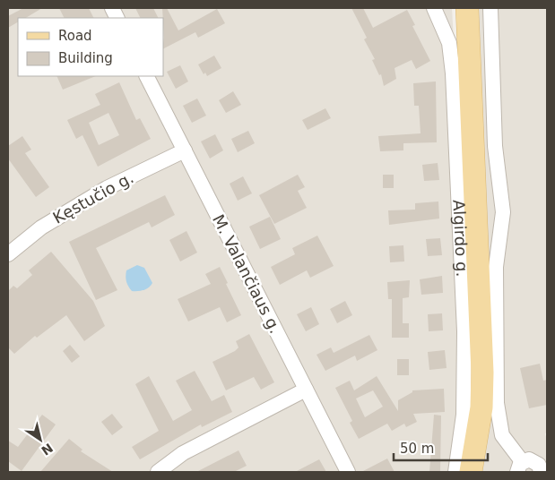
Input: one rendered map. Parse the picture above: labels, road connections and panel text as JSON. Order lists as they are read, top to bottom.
{
  "streets": {
    "main road": ["Algirdo g."],
    "street": ["Kęstučio g.", "M. Valančiaus g."]
  },
  "crossings": [
    ["Kęstučio g.", "M. Valančiaus g."]
  ],
  "legend": ["Road", "Building"],
  "scale_bar": "50 m",
  "north": "bottom right"
}
